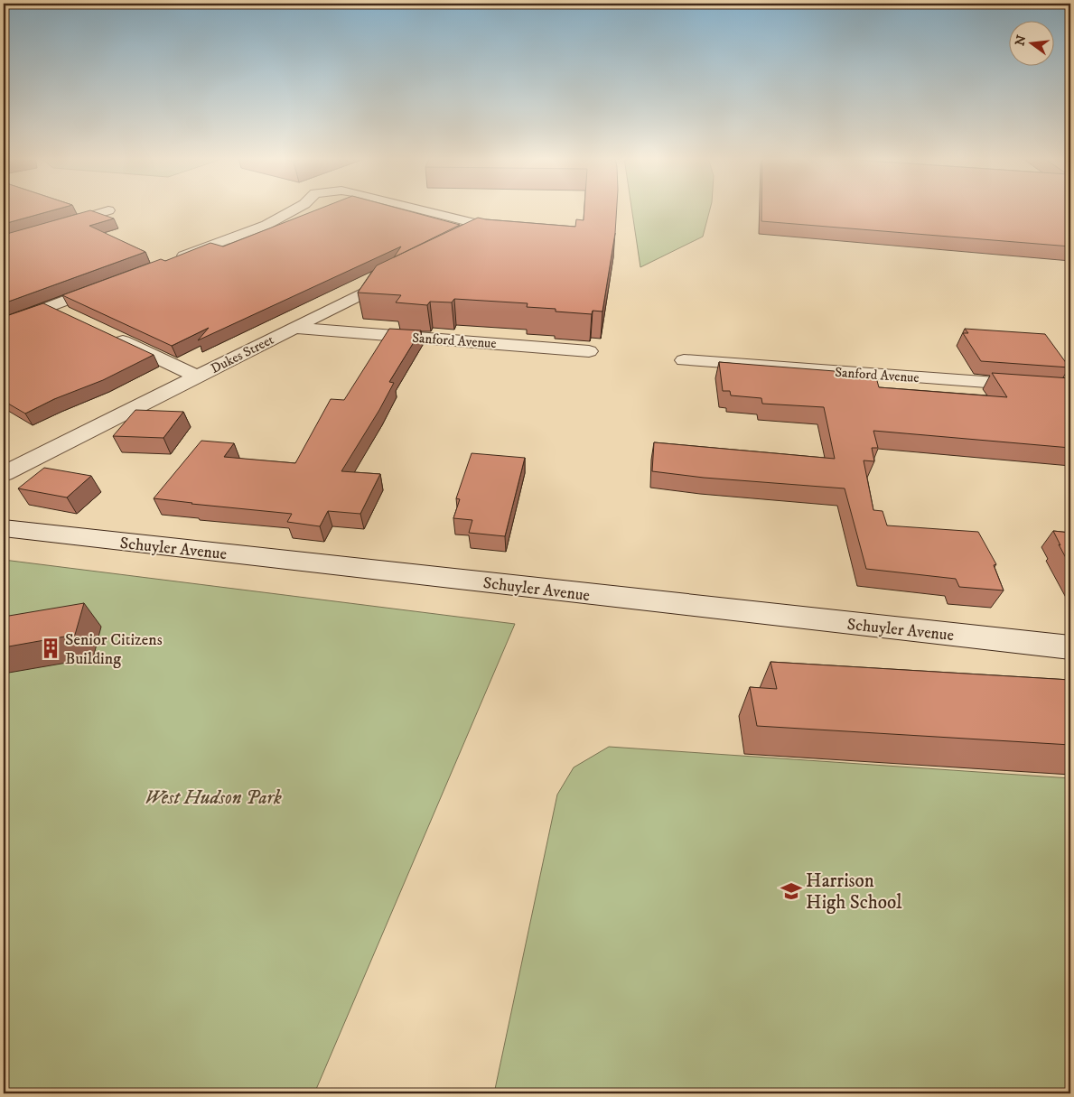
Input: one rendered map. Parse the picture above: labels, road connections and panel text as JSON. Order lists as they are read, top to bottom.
{
  "streets": {
    "street": ["Sanford Avenue", "Dukes Street", "Schuyler Avenue"]
  },
  "crossings": [
    ["Sanford Avenue", "Dukes Street"]
  ],
  "parks": ["West Hudson Park"],
  "places": {
    "building": ["Senior Citizens Building"],
    "school or university": ["Harrison High School"]
  },
  "north": "left"
}
